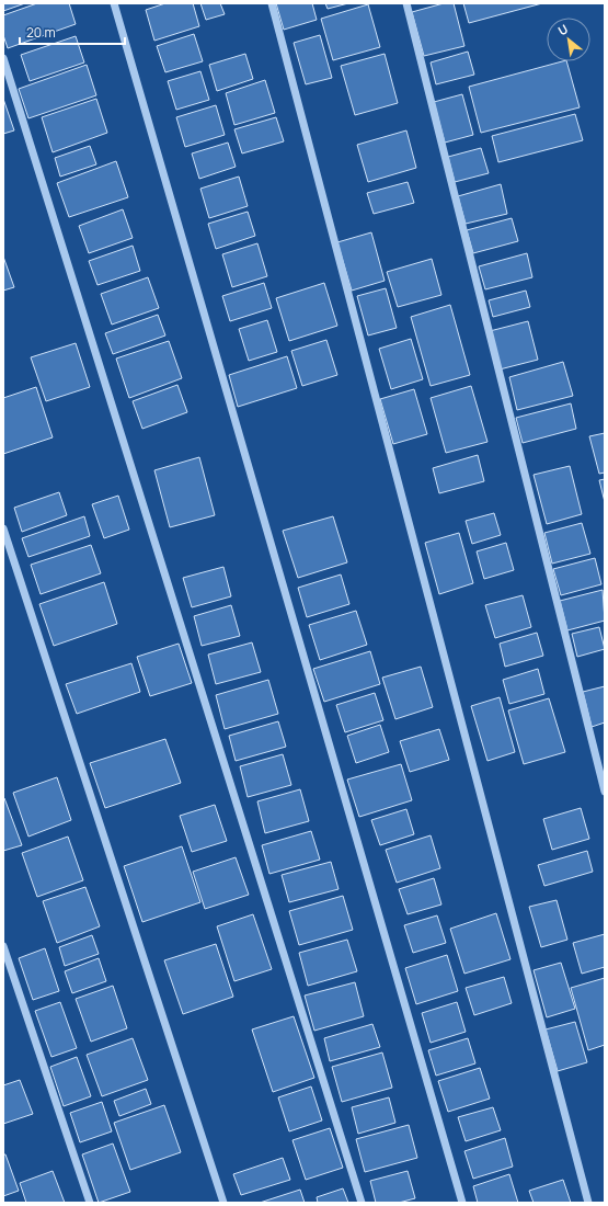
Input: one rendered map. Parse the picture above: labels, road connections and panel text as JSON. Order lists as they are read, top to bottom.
{
  "scale_bar": "20 m",
  "north": "top left"
}
